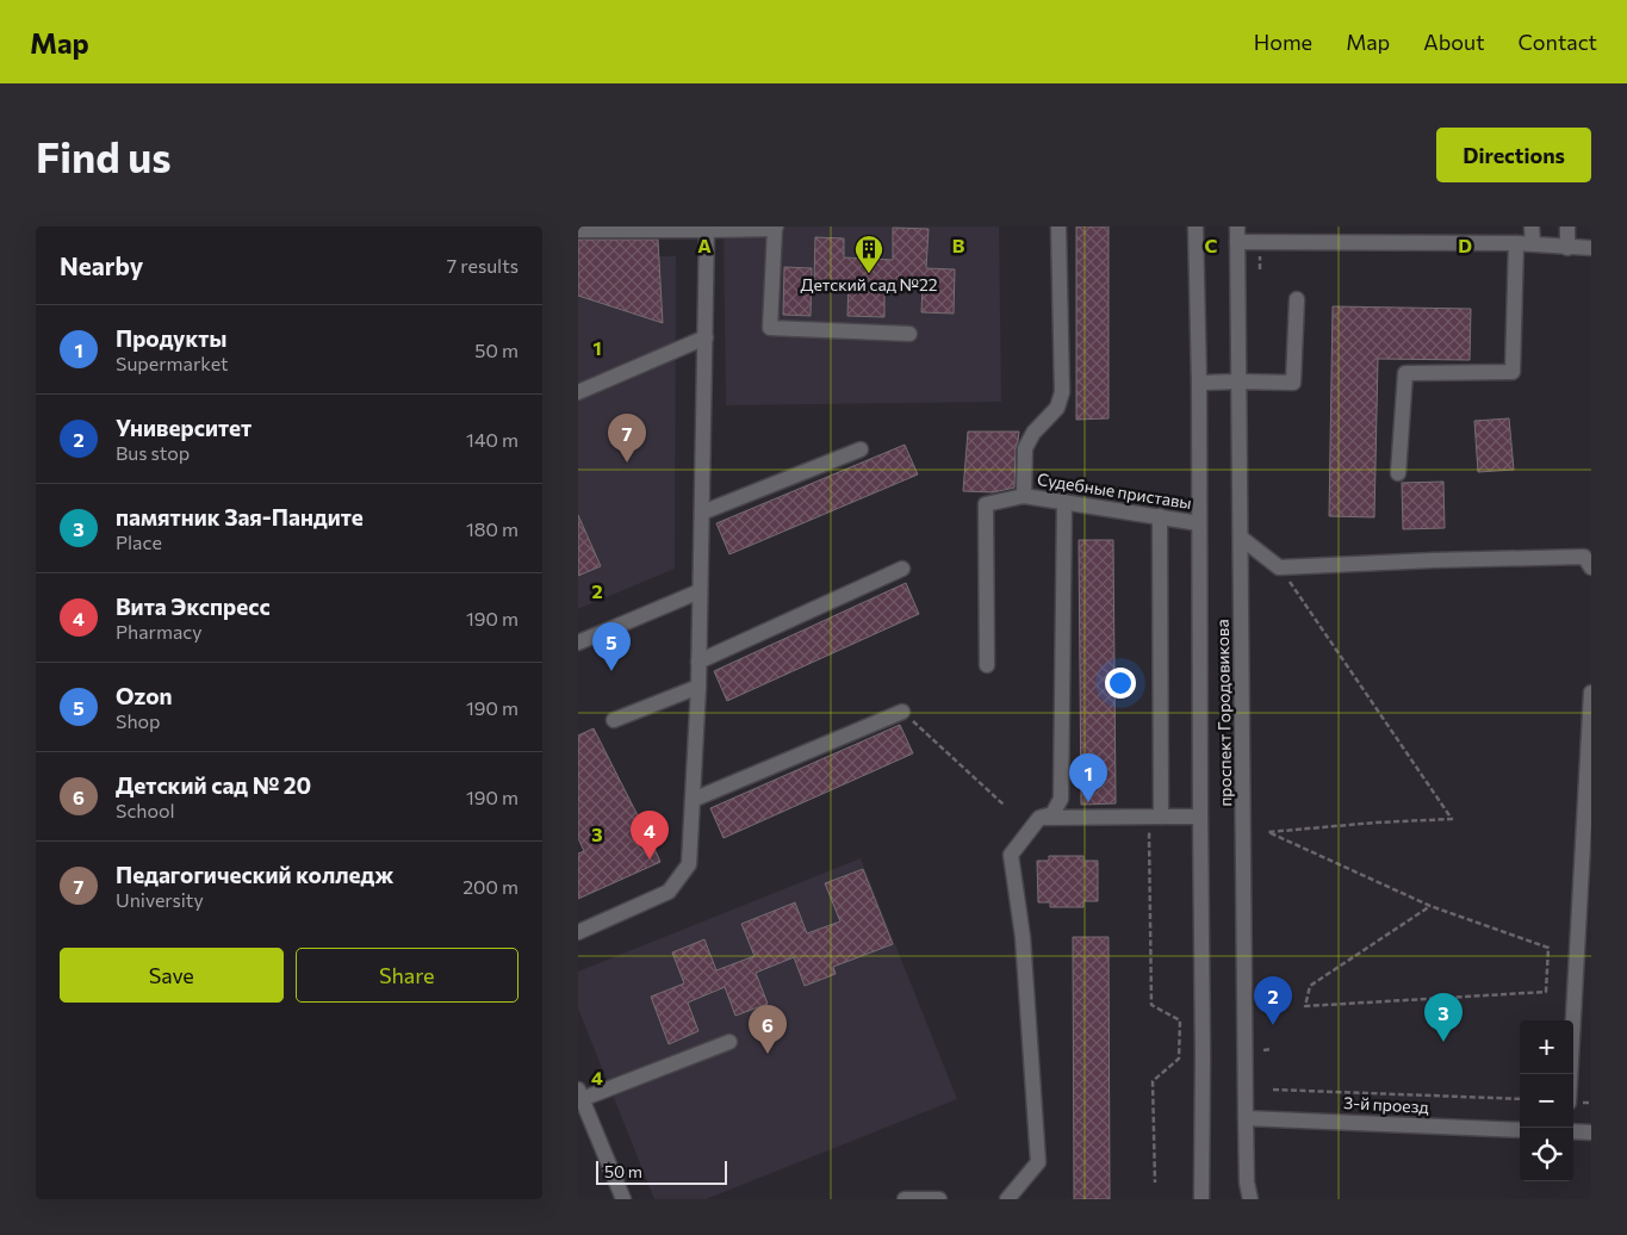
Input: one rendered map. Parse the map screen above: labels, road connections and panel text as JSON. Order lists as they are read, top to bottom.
{
  "streets": {
    "street": ["Судебные приставы", "проспект Городовикова", "3-й проезд"]
  },
  "crossings": [
    ["Судебные приставы", "проспект Городовикова"],
    ["проспект Городовикова", "3-й проезд"]
  ],
  "places": {
    "building": ["Детский сад №22"]
  },
  "scale_bar": "50 m",
  "page": {
    "header": "Map",
    "nav": [
      "Home",
      "Map",
      "About",
      "Contact"
    ],
    "buttons": [
      "Directions",
      ["Save", "Share"]
    ],
    "title": "Find us",
    "heading": ["Nearby", "7 results"],
    "list": [
      {
        "mark": "1",
        "name": "Продукты",
        "note": "Supermarket",
        "value": "50 m"
      },
      {
        "mark": "2",
        "name": "Университет",
        "note": "Bus stop",
        "value": "140 m"
      },
      {
        "mark": "3",
        "name": "памятник Зая-Пандите",
        "note": "Place",
        "value": "180 m"
      },
      {
        "mark": "4",
        "name": "Вита Экспресс",
        "note": "Pharmacy",
        "value": "190 m"
      },
      {
        "mark": "5",
        "name": "Ozon",
        "note": "Shop",
        "value": "190 m"
      },
      {
        "mark": "6",
        "name": "Детский сад № 20",
        "note": "School",
        "value": "190 m"
      },
      {
        "mark": "7",
        "name": "Педагогический колледж",
        "note": "University",
        "value": "200 m"
      }
    ],
    "pins": [
      "7",
      "5",
      "1",
      "4",
      "2",
      "3",
      "6"
    ],
    "map_buttons": ["+", "−"],
    "scale": "50 m"
  },
  "grid": {
    "columns": [
      "A",
      "B",
      "C",
      "D"
    ],
    "rows": [
      "1",
      "2",
      "3",
      "4"
    ]
  }
}
